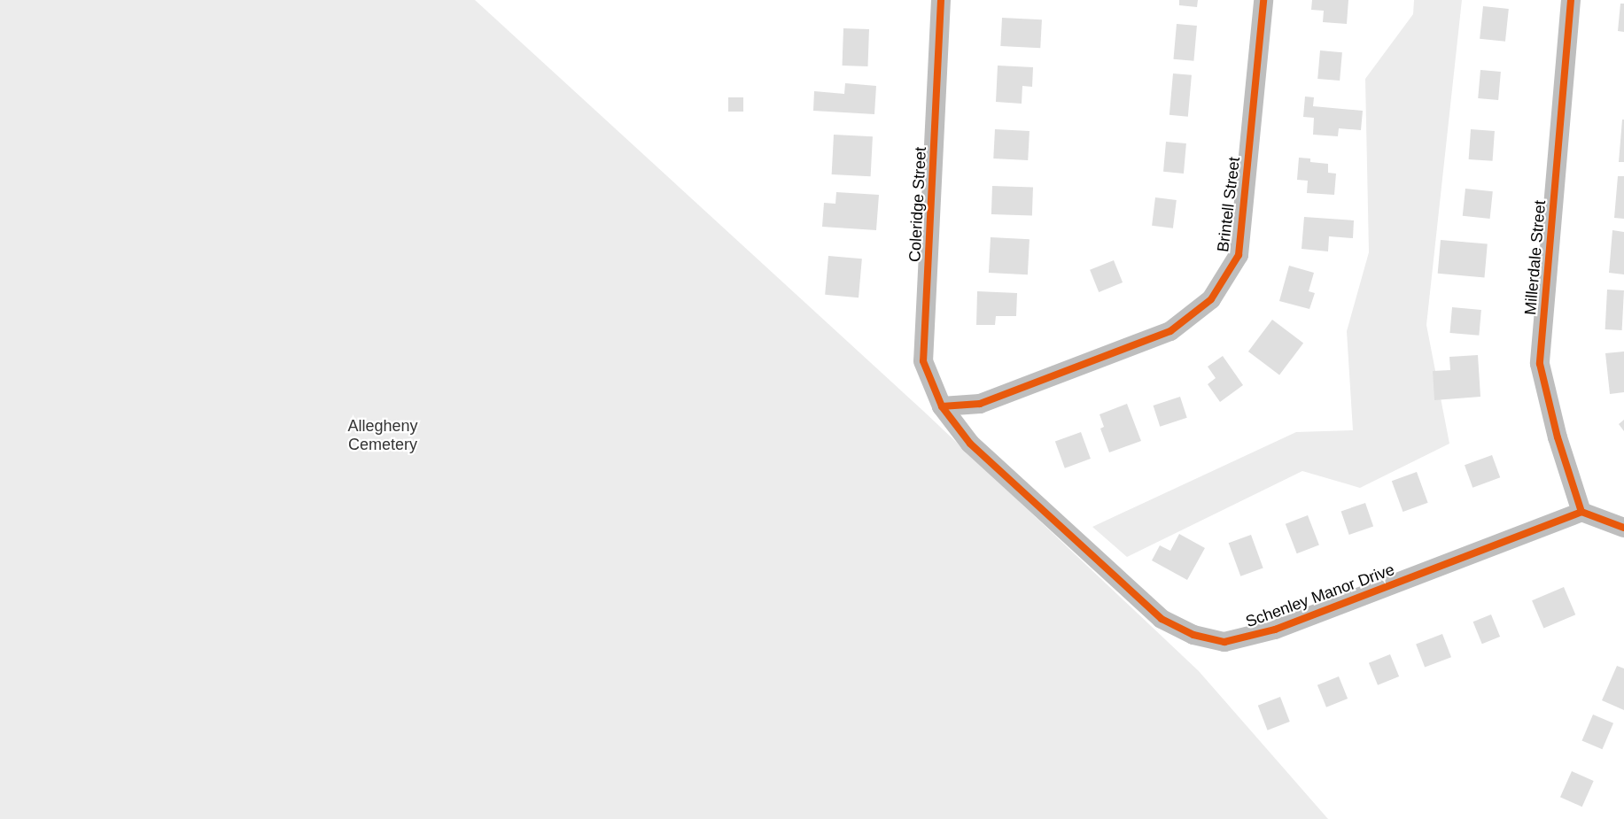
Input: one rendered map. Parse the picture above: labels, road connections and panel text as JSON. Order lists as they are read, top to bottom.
{
  "streets": {
    "street": [
      "Coleridge Street",
      "Brintell Street",
      "Millerdale Street",
      "Schenley Manor Drive"
    ]
  },
  "crossings": [
    ["Coleridge Street", "Brintell Street"],
    ["Coleridge Street", "Schenley Manor Drive"],
    ["Brintell Street", "Schenley Manor Drive"],
    ["Millerdale Street", "Schenley Manor Drive"]
  ],
  "parks": ["Allegheny Cemetery"]
}
